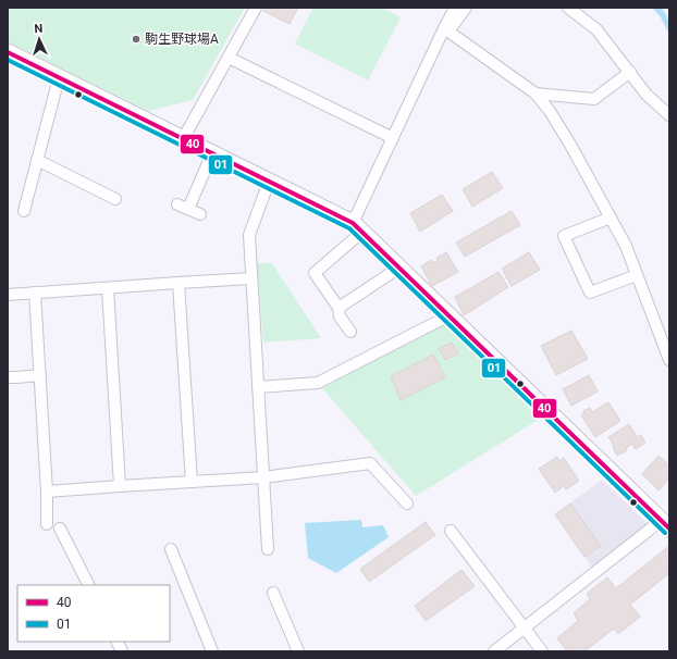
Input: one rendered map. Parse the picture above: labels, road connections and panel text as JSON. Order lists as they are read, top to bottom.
{
  "places": ["駒生野球場A"],
  "lines": ["transit line 40", "transit line 01"],
  "legend": ["40", "01"],
  "north": "top"
}
